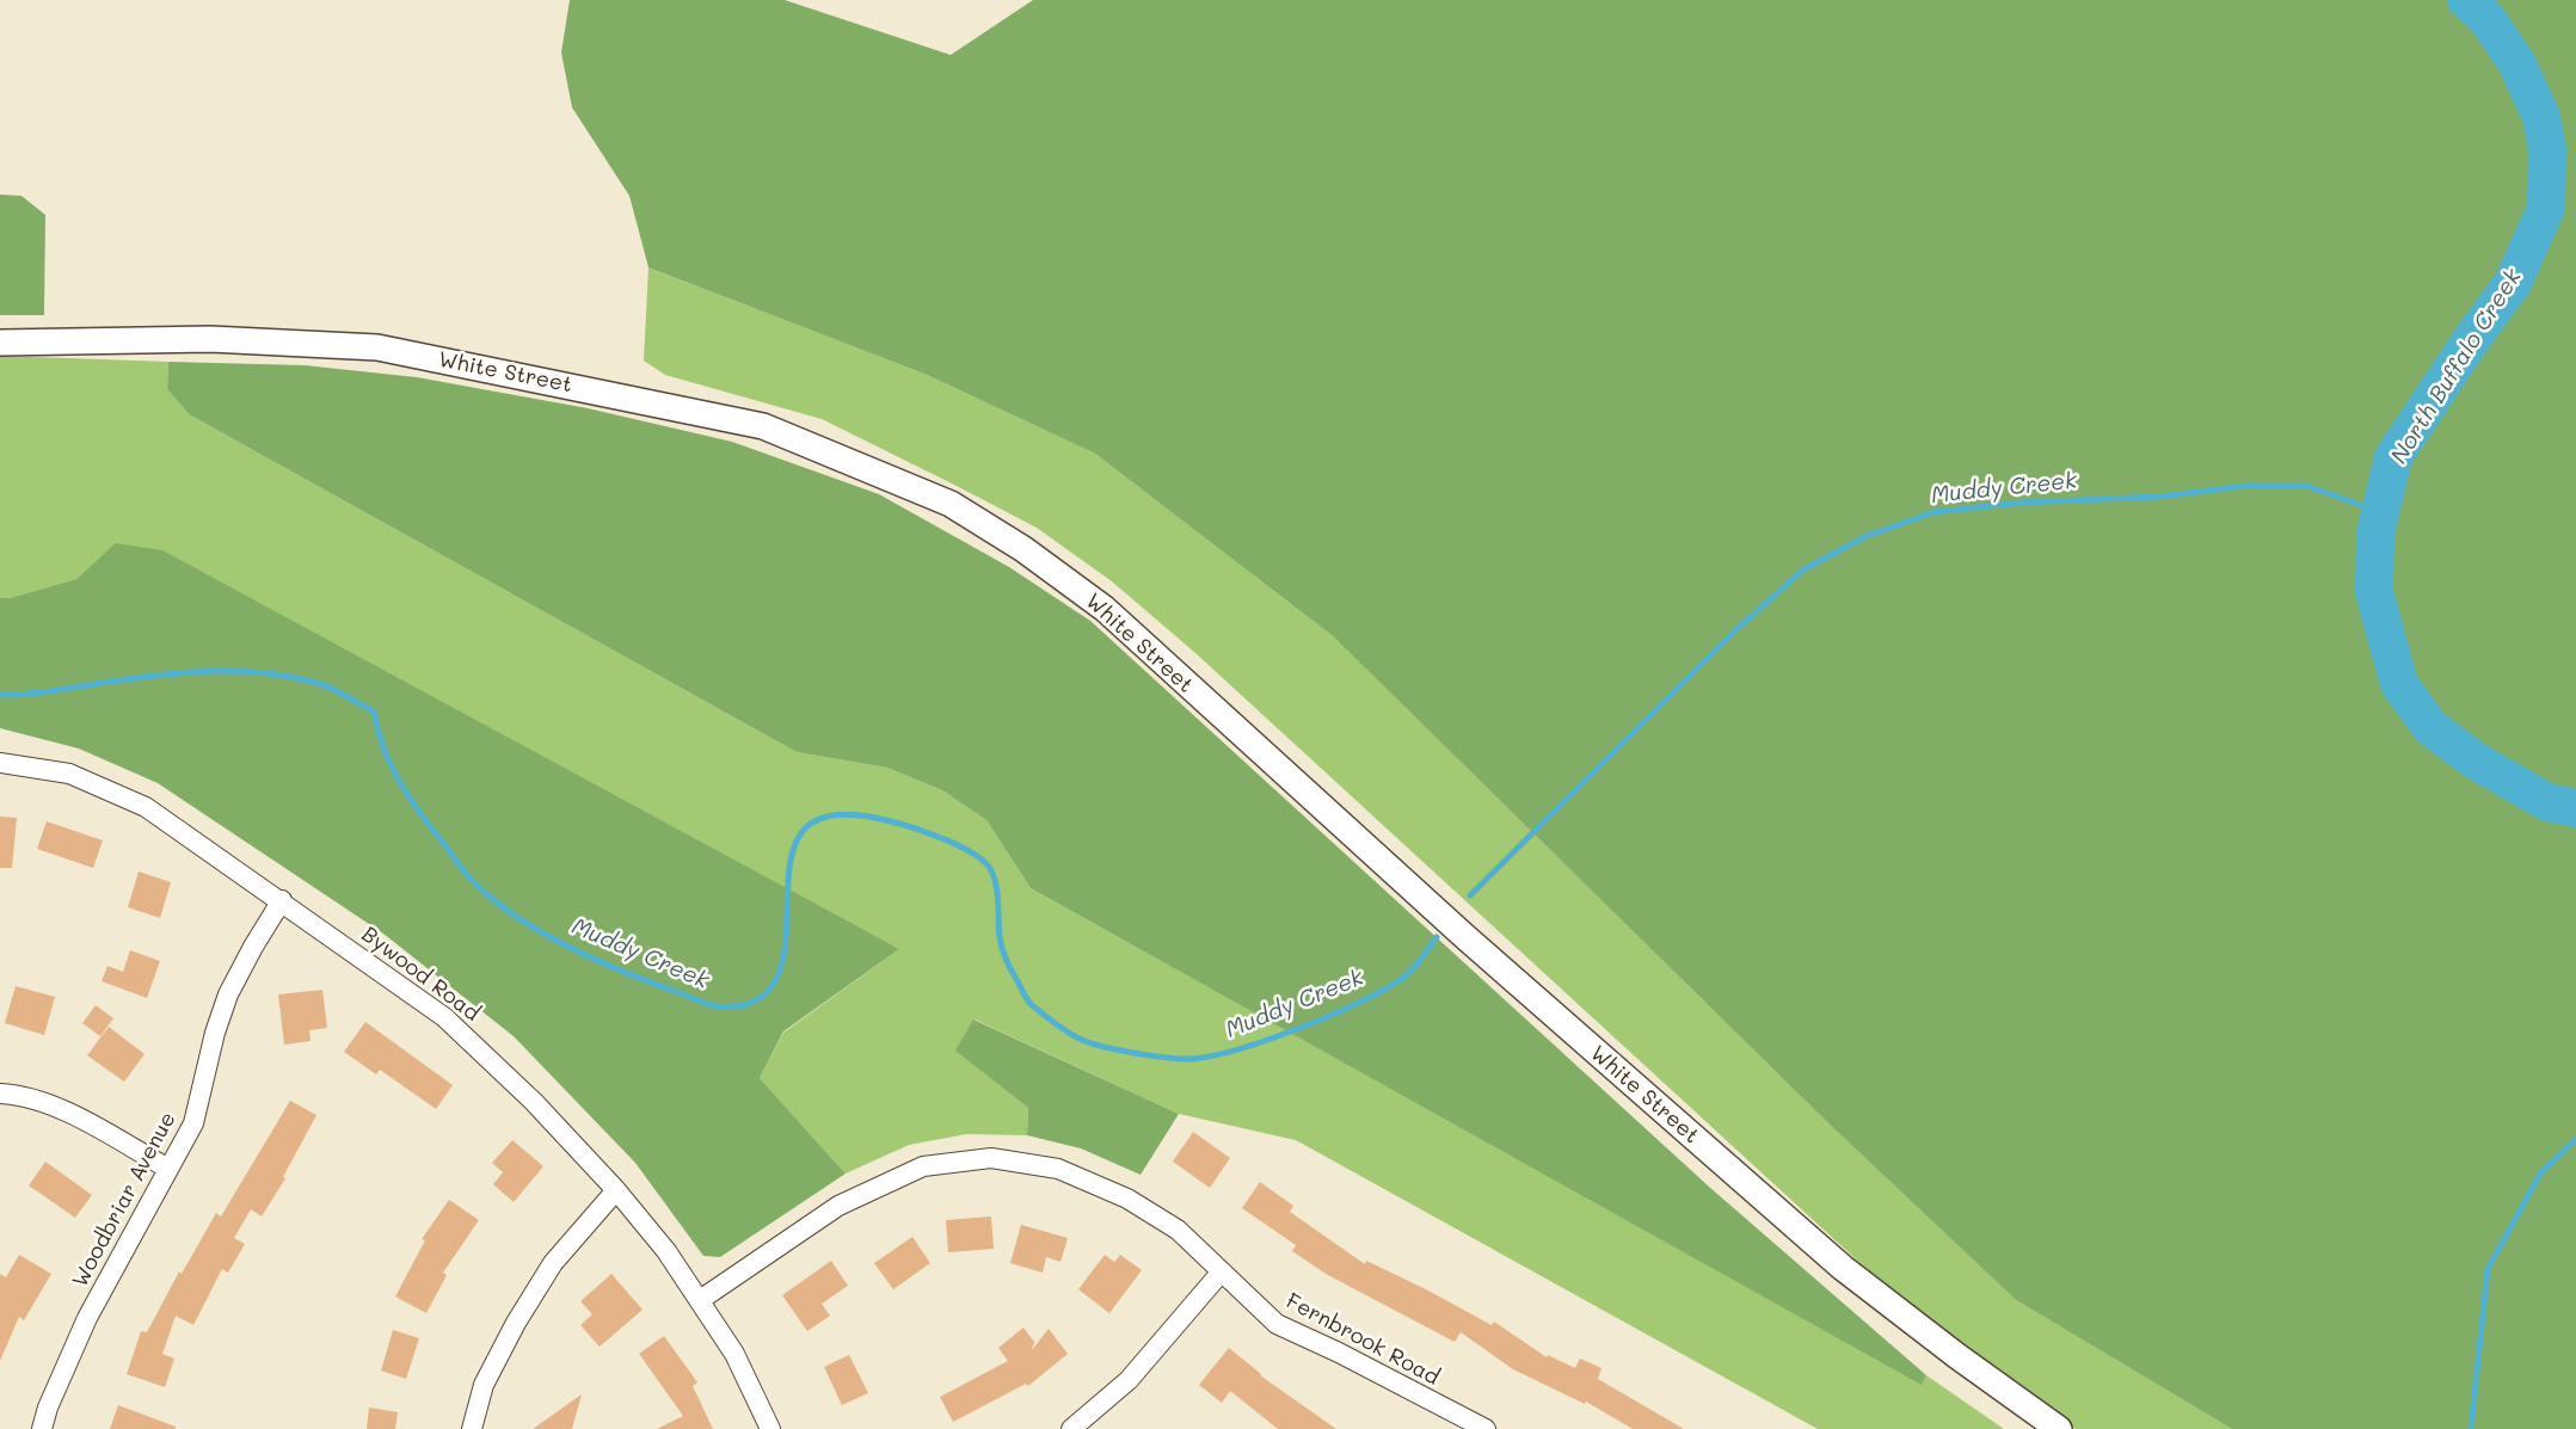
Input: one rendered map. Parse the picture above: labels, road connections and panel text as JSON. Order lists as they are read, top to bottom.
{
  "streets": {
    "street": [
      "White Street",
      "Bywood Road",
      "Woodbriar Avenue",
      "Fernbrook Road"
    ]
  },
  "crossings": [
    ["Bywood Road", "Woodbriar Avenue"],
    ["Bywood Road", "Fernbrook Road"]
  ],
  "water": ["North Buffalo Creek", "Muddy Creek"]
}
